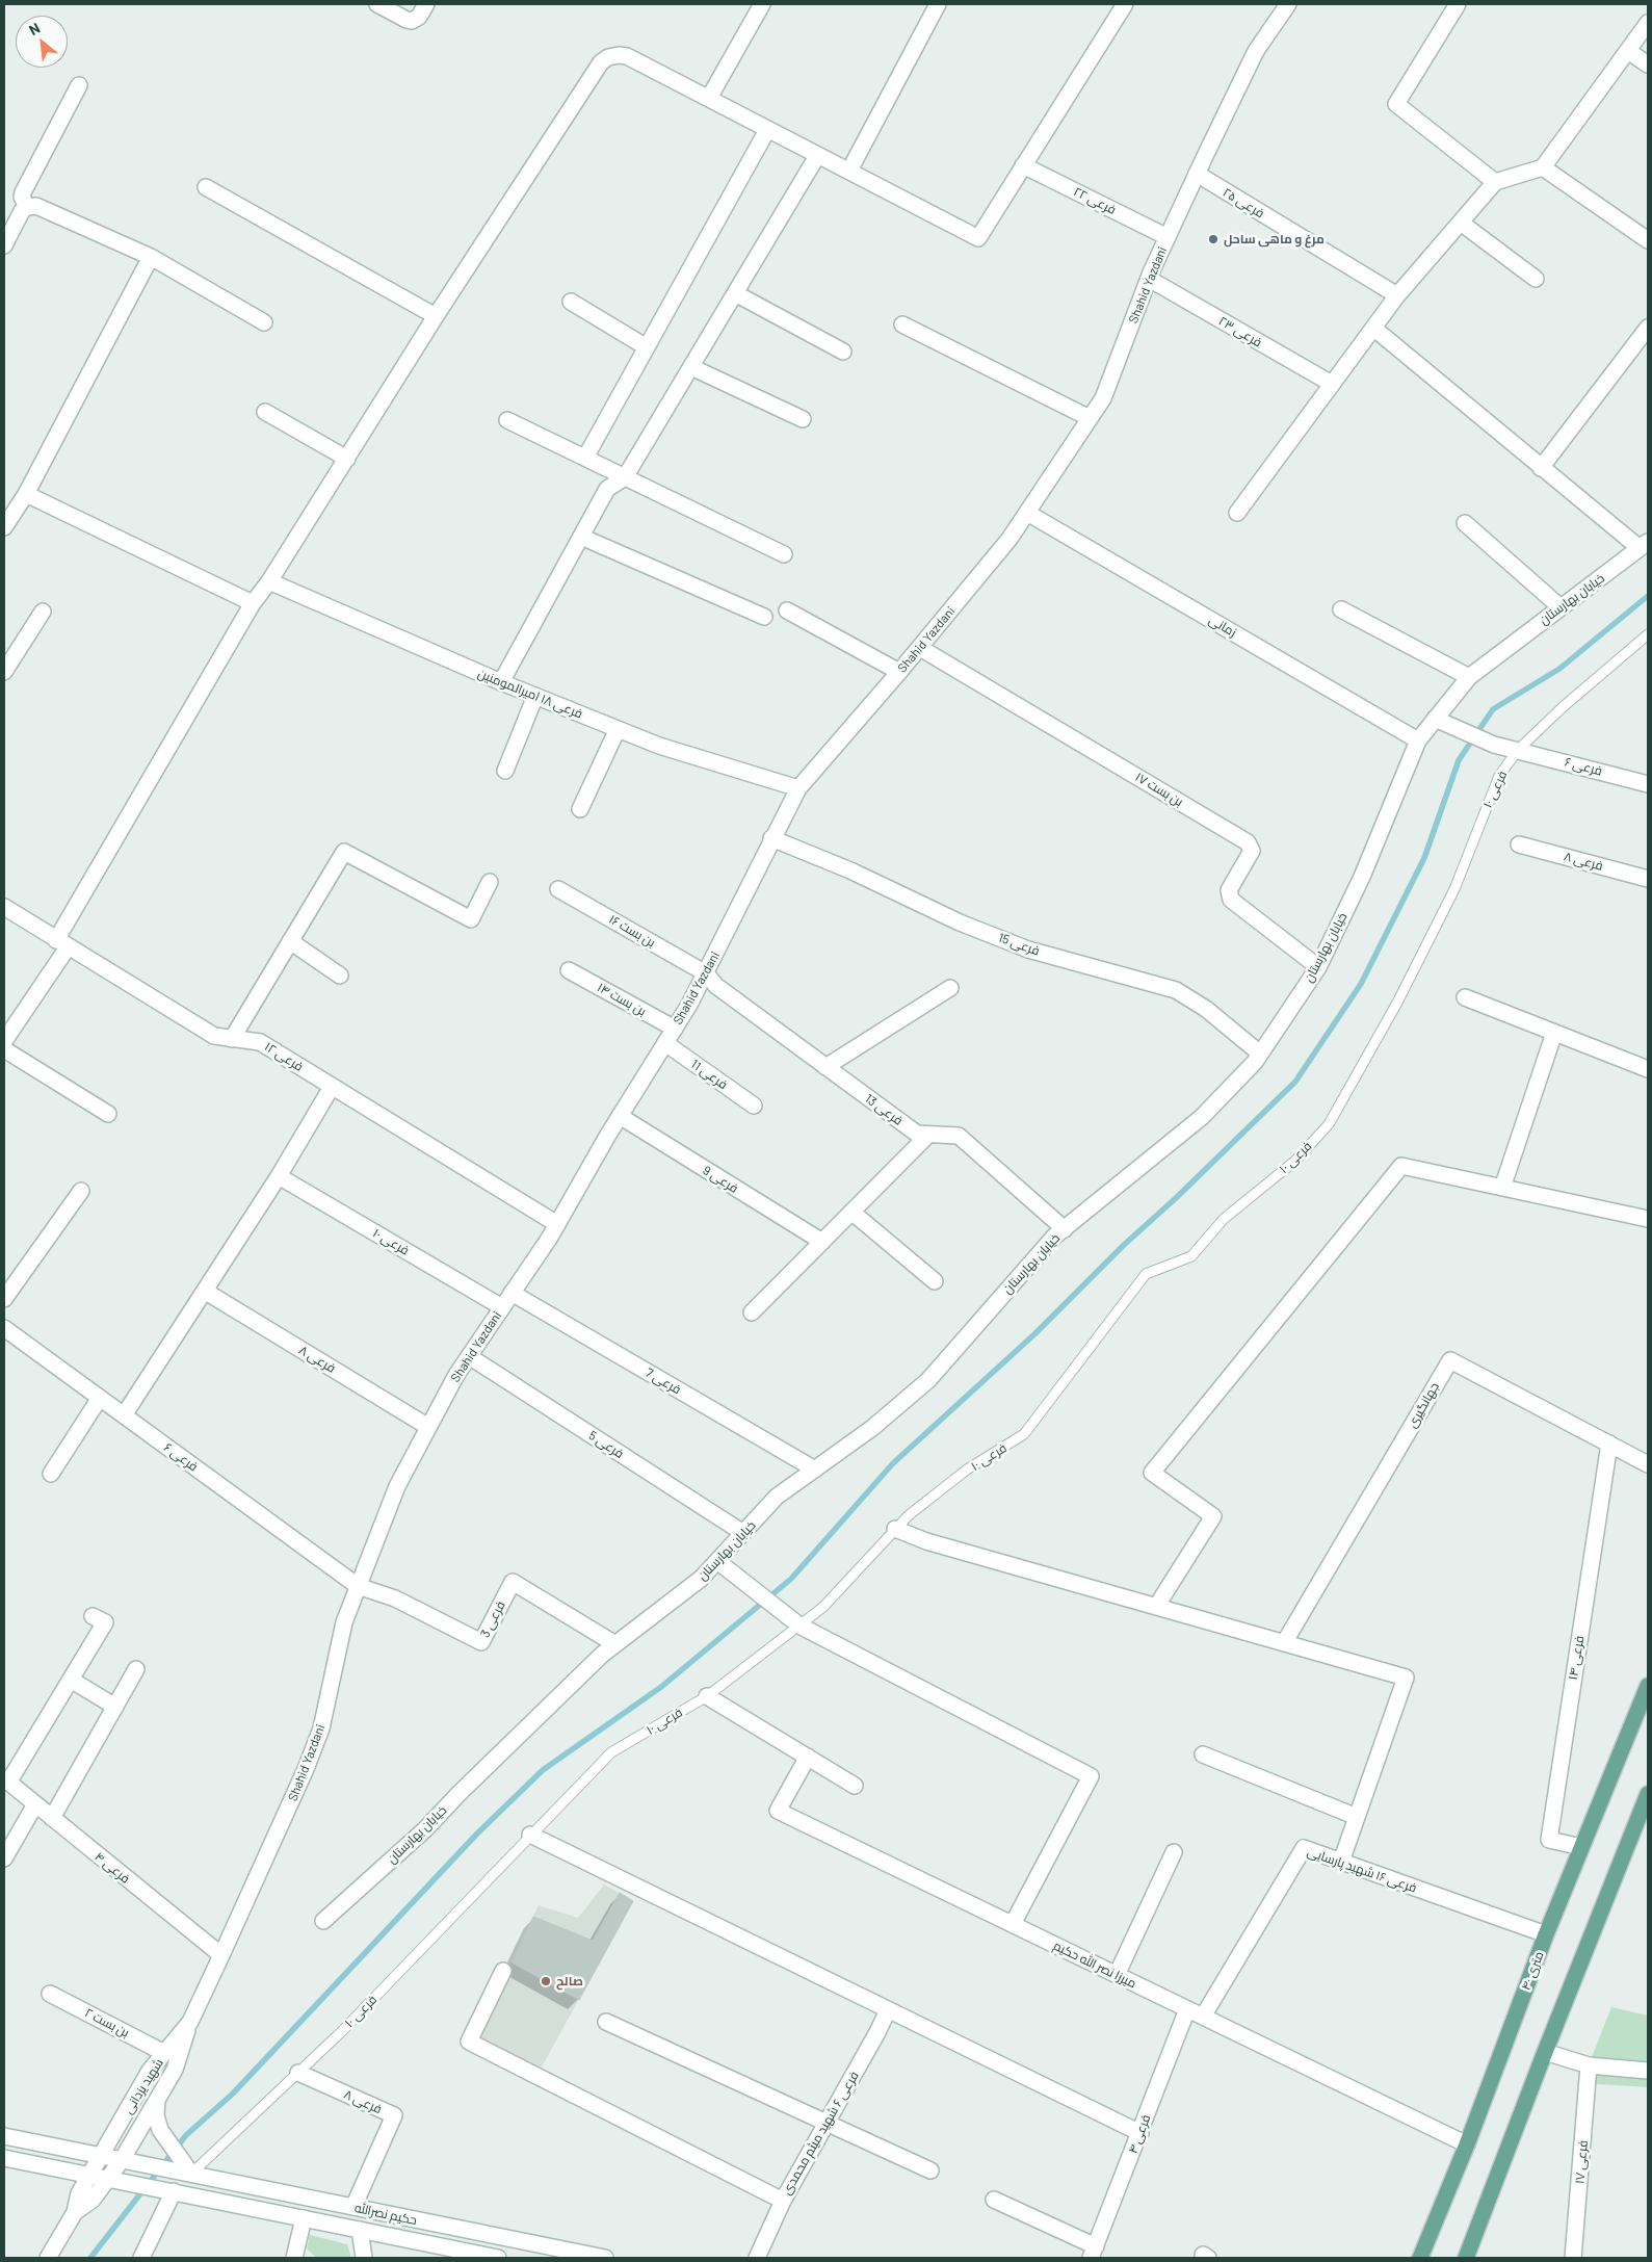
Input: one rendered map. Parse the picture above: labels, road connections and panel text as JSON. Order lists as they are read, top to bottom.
{
  "streets": {
    "main road": ["۴۰ متری"],
    "street": [
      "فرعی ۲۲",
      "فرعی ۲۵",
      "Shahid Yazdani",
      "فرعی ۲۳",
      "خیابان بهارستان",
      "زمانی",
      "فرعی ۱۸ امیرالمومنین",
      "فرعی ۶",
      "بن بست ۱۷",
      "فرعی ۱۰",
      "فرعی ۸",
      "بن بست ۱۶",
      "فرعی 15",
      "بن بست ۱۴",
      "فرعی ۱۲",
      "فرعی 11",
      "فرعی 13",
      "فرعی 9",
      "فرعی 7",
      "جهانگیری",
      "فرعی 5",
      "فرعی 3",
      "فرعی ۱۴",
      "فرعی ۴",
      "فرعی ۱۶ شهید پارسایی",
      "میرزا نصر الله حکیم",
      "بن بست ۲",
      "شهید یزدانی",
      "فرعی ۶ شهید میثم محمدی",
      "فرعی ۱۷",
      "حکیم نصرالله"
    ]
  },
  "crossings": [
    ["فرعی ۲۲", "Shahid Yazdani"],
    ["فرعی ۲۵", "Shahid Yazdani"],
    ["Shahid Yazdani", "فرعی ۲۳"],
    ["Shahid Yazdani", "زمانی"],
    ["Shahid Yazdani", "فرعی ۱۸ امیرالمومنین"],
    ["Shahid Yazdani", "فرعی ۶"],
    ["Shahid Yazdani", "بن بست ۱۷"],
    ["Shahid Yazdani", "فرعی ۱۰"],
    ["Shahid Yazdani", "فرعی ۸"],
    ["Shahid Yazdani", "بن بست ۱۶"],
    ["Shahid Yazdani", "فرعی 15"],
    ["Shahid Yazdani", "بن بست ۱۴"],
    ["Shahid Yazdani", "فرعی ۱۲"],
    ["Shahid Yazdani", "فرعی 11"],
    ["Shahid Yazdani", "فرعی 13"],
    ["Shahid Yazdani", "فرعی 9"],
    ["Shahid Yazdani", "فرعی 7"],
    ["Shahid Yazdani", "فرعی 5"],
    ["Shahid Yazdani", "فرعی 3"],
    ["Shahid Yazdani", "فرعی ۴"],
    ["Shahid Yazdani", "شهید یزدانی"],
    ["خیابان بهارستان", "زمانی"],
    ["خیابان بهارستان", "فرعی ۶"],
    ["خیابان بهارستان", "بن بست ۱۷"],
    ["خیابان بهارستان", "فرعی 15"],
    ["خیابان بهارستان", "فرعی 13"],
    ["خیابان بهارستان", "فرعی 7"],
    ["خیابان بهارستان", "فرعی 5"],
    ["خیابان بهارستان", "فرعی 3"],
    ["فرعی ۶", "فرعی ۱۰"],
    ["فرعی ۶", "فرعی 3"],
    ["فرعی ۱۰", "فرعی ۸"],
    ["فرعی ۱۰", "حکیم نصرالله"],
    ["فرعی ۸", "حکیم نصرالله"],
    ["بن بست ۱۶", "فرعی 13"],
    ["جهانگیری", "فرعی ۱۴"],
    ["فرعی ۱۴", "۴۰ متری"],
    ["فرعی ۴", "میرزا نصر الله حکیم"],
    ["فرعی ۱۶ شهید پارسایی", "میرزا نصر الله حکیم"],
    ["فرعی ۱۶ شهید پارسایی", "۴۰ متری"],
    ["میرزا نصر الله حکیم", "۴۰ متری"],
    ["بن بست ۲", "شهید یزدانی"]
  ],
  "places": ["مرغ و ماهی ساحل", "صالح"],
  "north": "top left"
}
